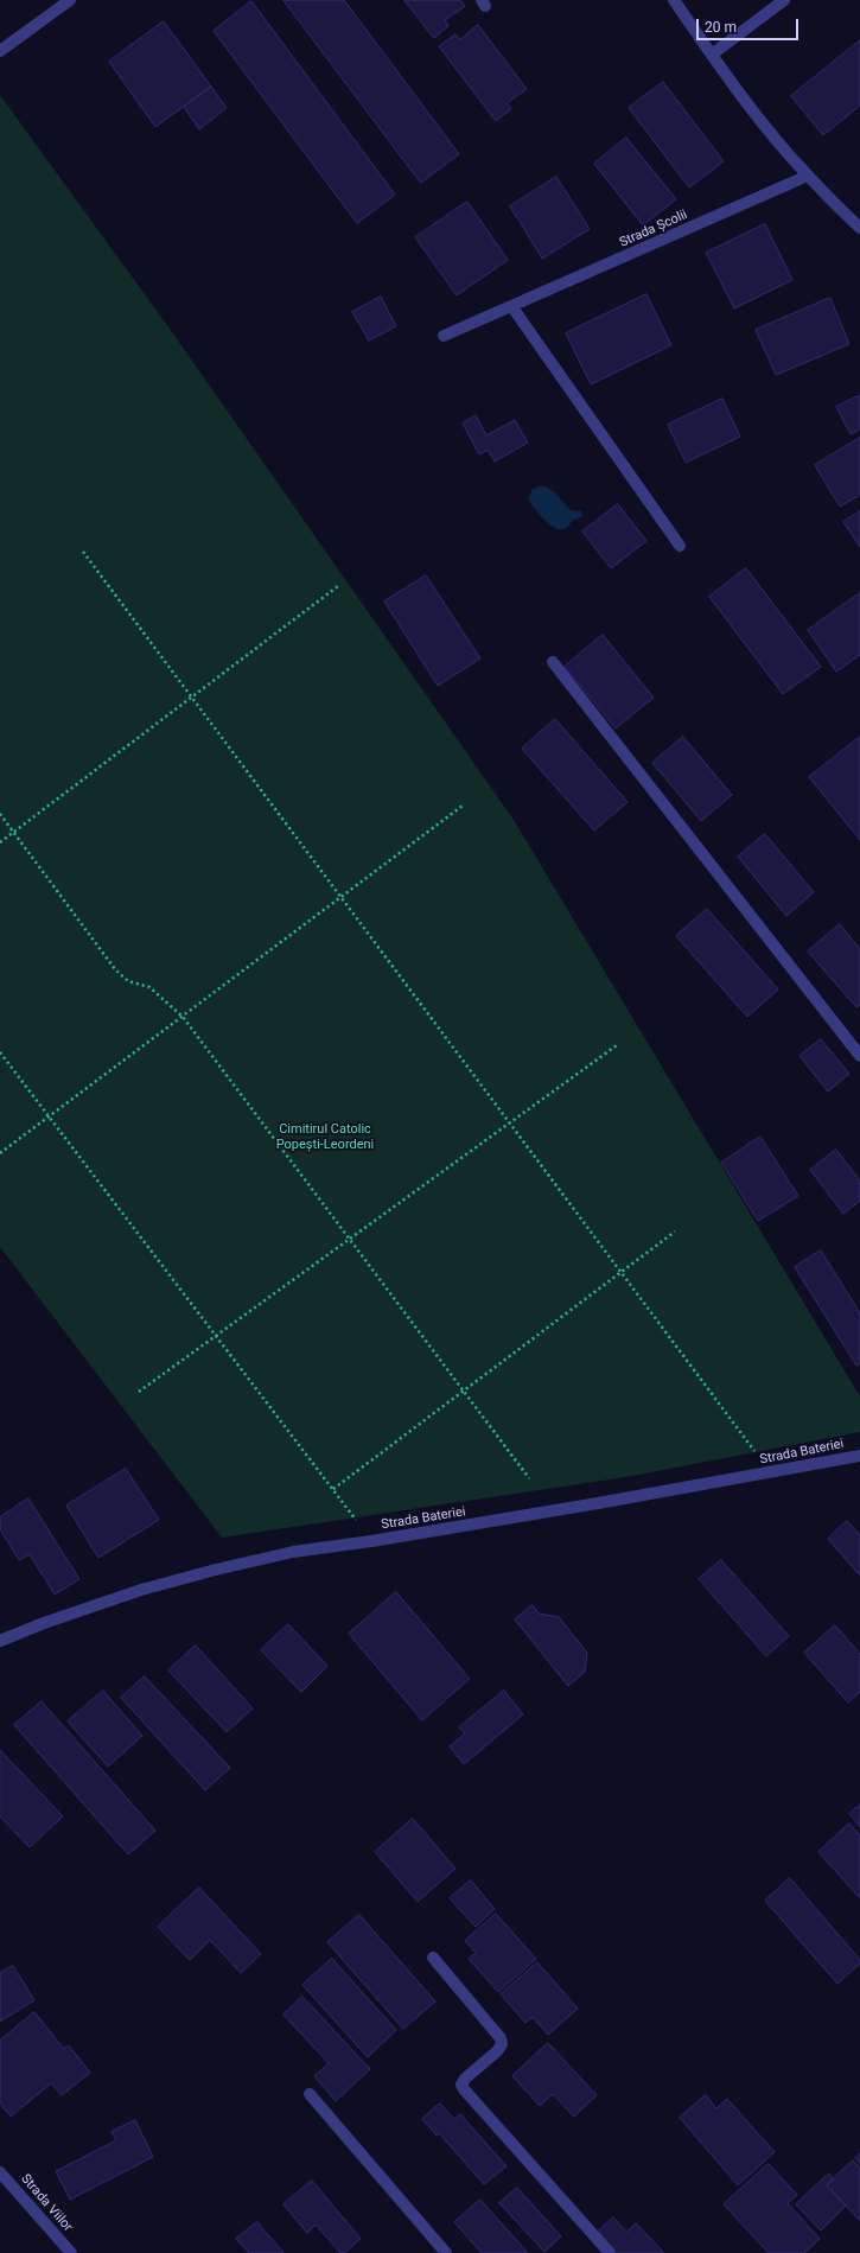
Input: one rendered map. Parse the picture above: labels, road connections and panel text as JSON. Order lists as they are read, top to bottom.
{
  "streets": {
    "street": ["Strada Școlii", "Strada Bateriei", "Strada Viilor"]
  },
  "parks": ["Cimitirul Catolic Popești-Leordeni"],
  "scale_bar": "20 m"
}
